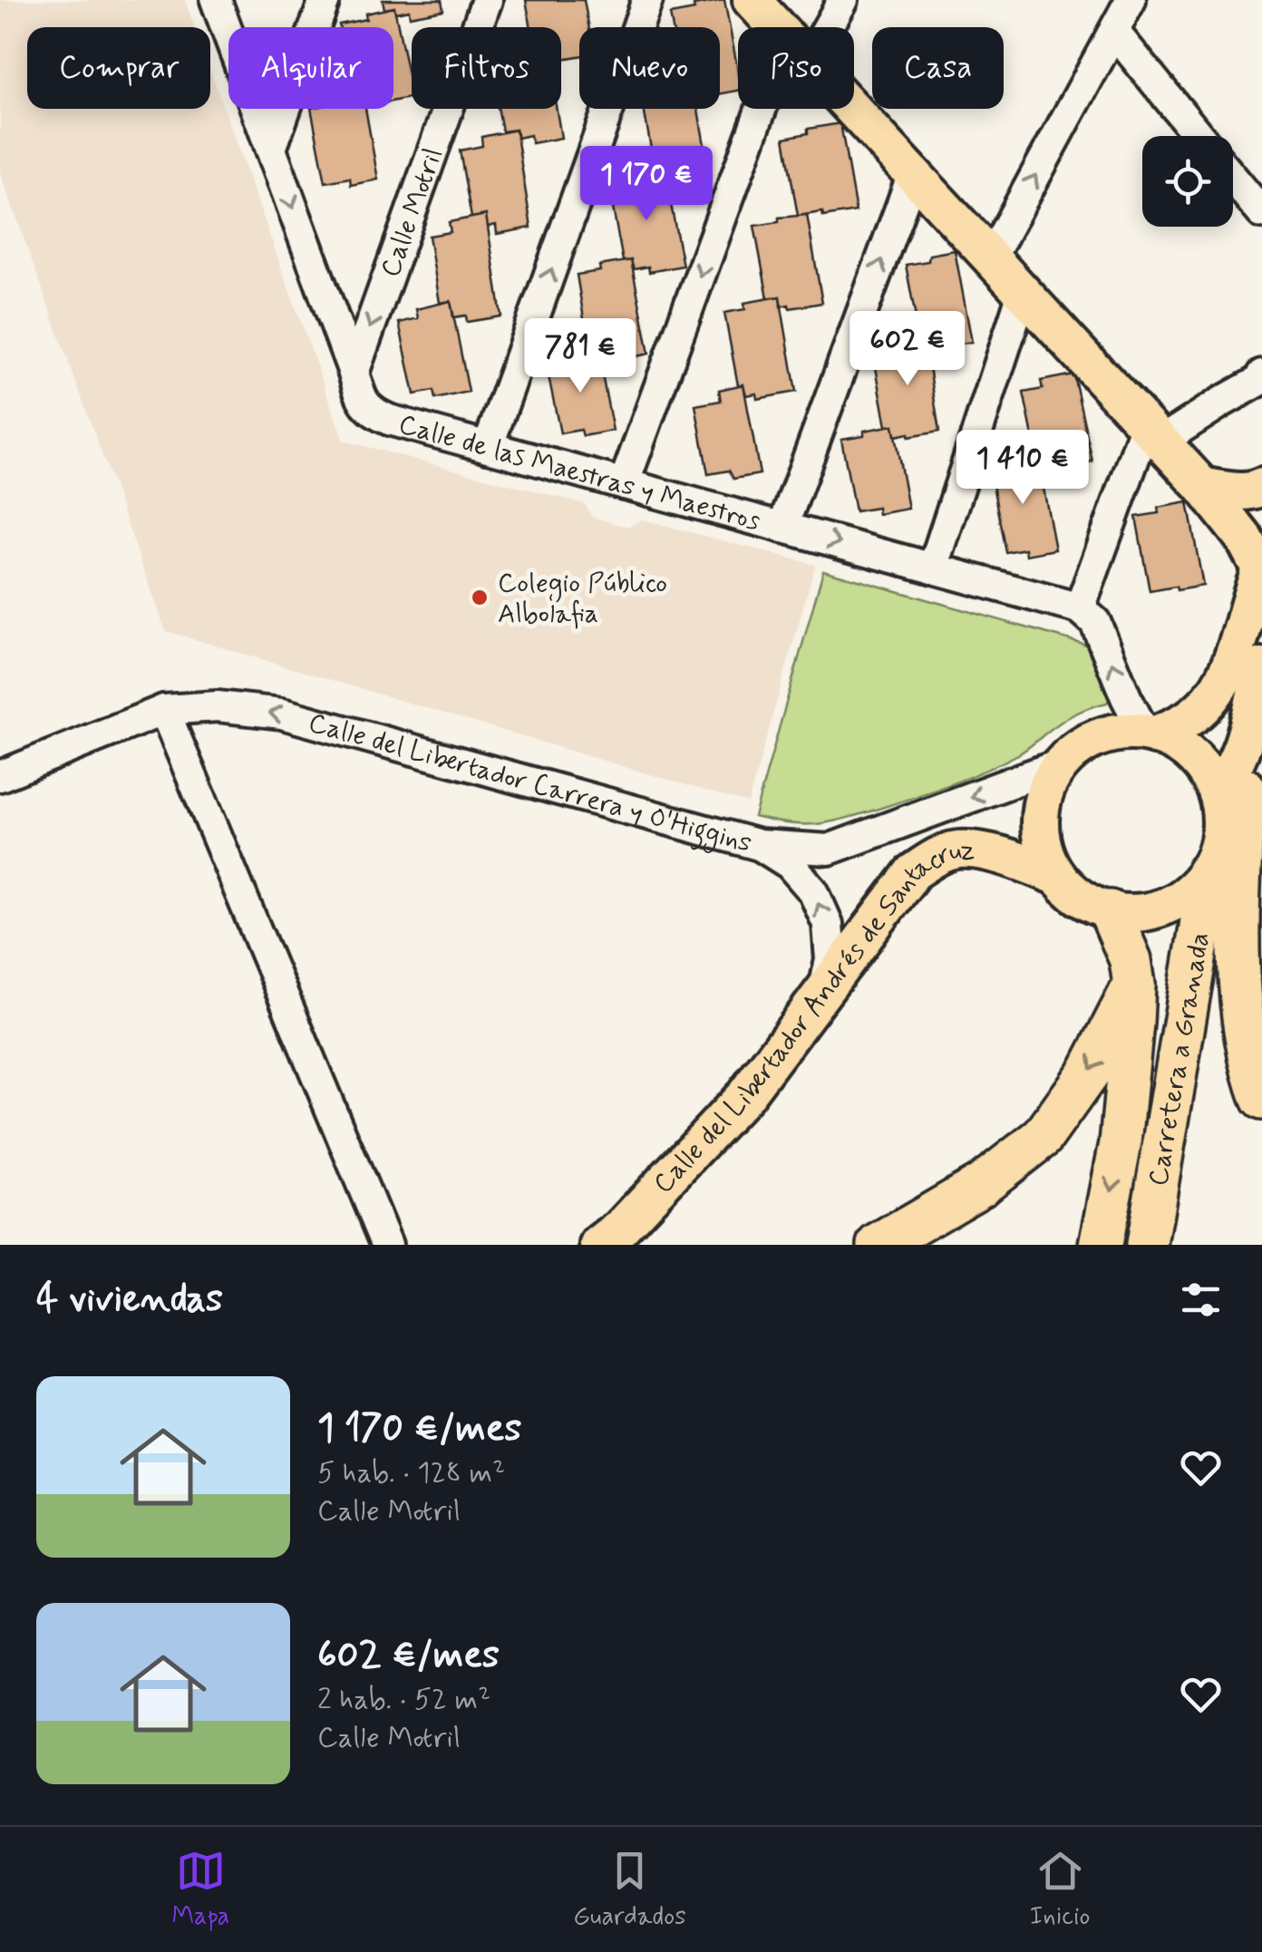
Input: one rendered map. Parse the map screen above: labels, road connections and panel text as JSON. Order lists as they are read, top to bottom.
{
  "streets": {
    "highway": ["Carretera a Granada"],
    "main road": ["Calle del Libertador Andrés de Santacruz"],
    "street": ["Calle Motril", "Calle de las Maestras y Maestros", "Calle del Libertador Carrera y O'Higgins"]
  },
  "crossings": [
    ["Calle Motril", "Calle de las Maestras y Maestros"],
    ["Calle del Libertador Carrera y O'Higgins", "Calle del Libertador Andrés de Santacruz"],
    ["Calle del Libertador Carrera y O'Higgins", "Carretera a Granada"],
    ["Calle del Libertador Andrés de Santacruz", "Carretera a Granada"]
  ],
  "one_way": ["Calle del Libertador Carrera y O'Higgins"],
  "places": ["Colegio Público Albolafia"],
  "page": {
    "chip": [
      "Comprar",
      "Alquilar",
      "Filtros",
      "Nuevo",
      "Piso",
      "Casa"
    ],
    "price": [
      "1 170 €",
      "602 €",
      "781 €",
      "1 410 €"
    ],
    "heading": "4 viviendas",
    "list": [
      {
        "name": "1 170 €/mes",
        "note": "5 hab. · 128 m² · Calle Motril"
      },
      {
        "name": "602 €/mes",
        "note": "2 hab. · 52 m² · Calle Motril"
      }
    ],
    "tabs": ["Mapa", "Guardados", "Inicio"]
  }
}
